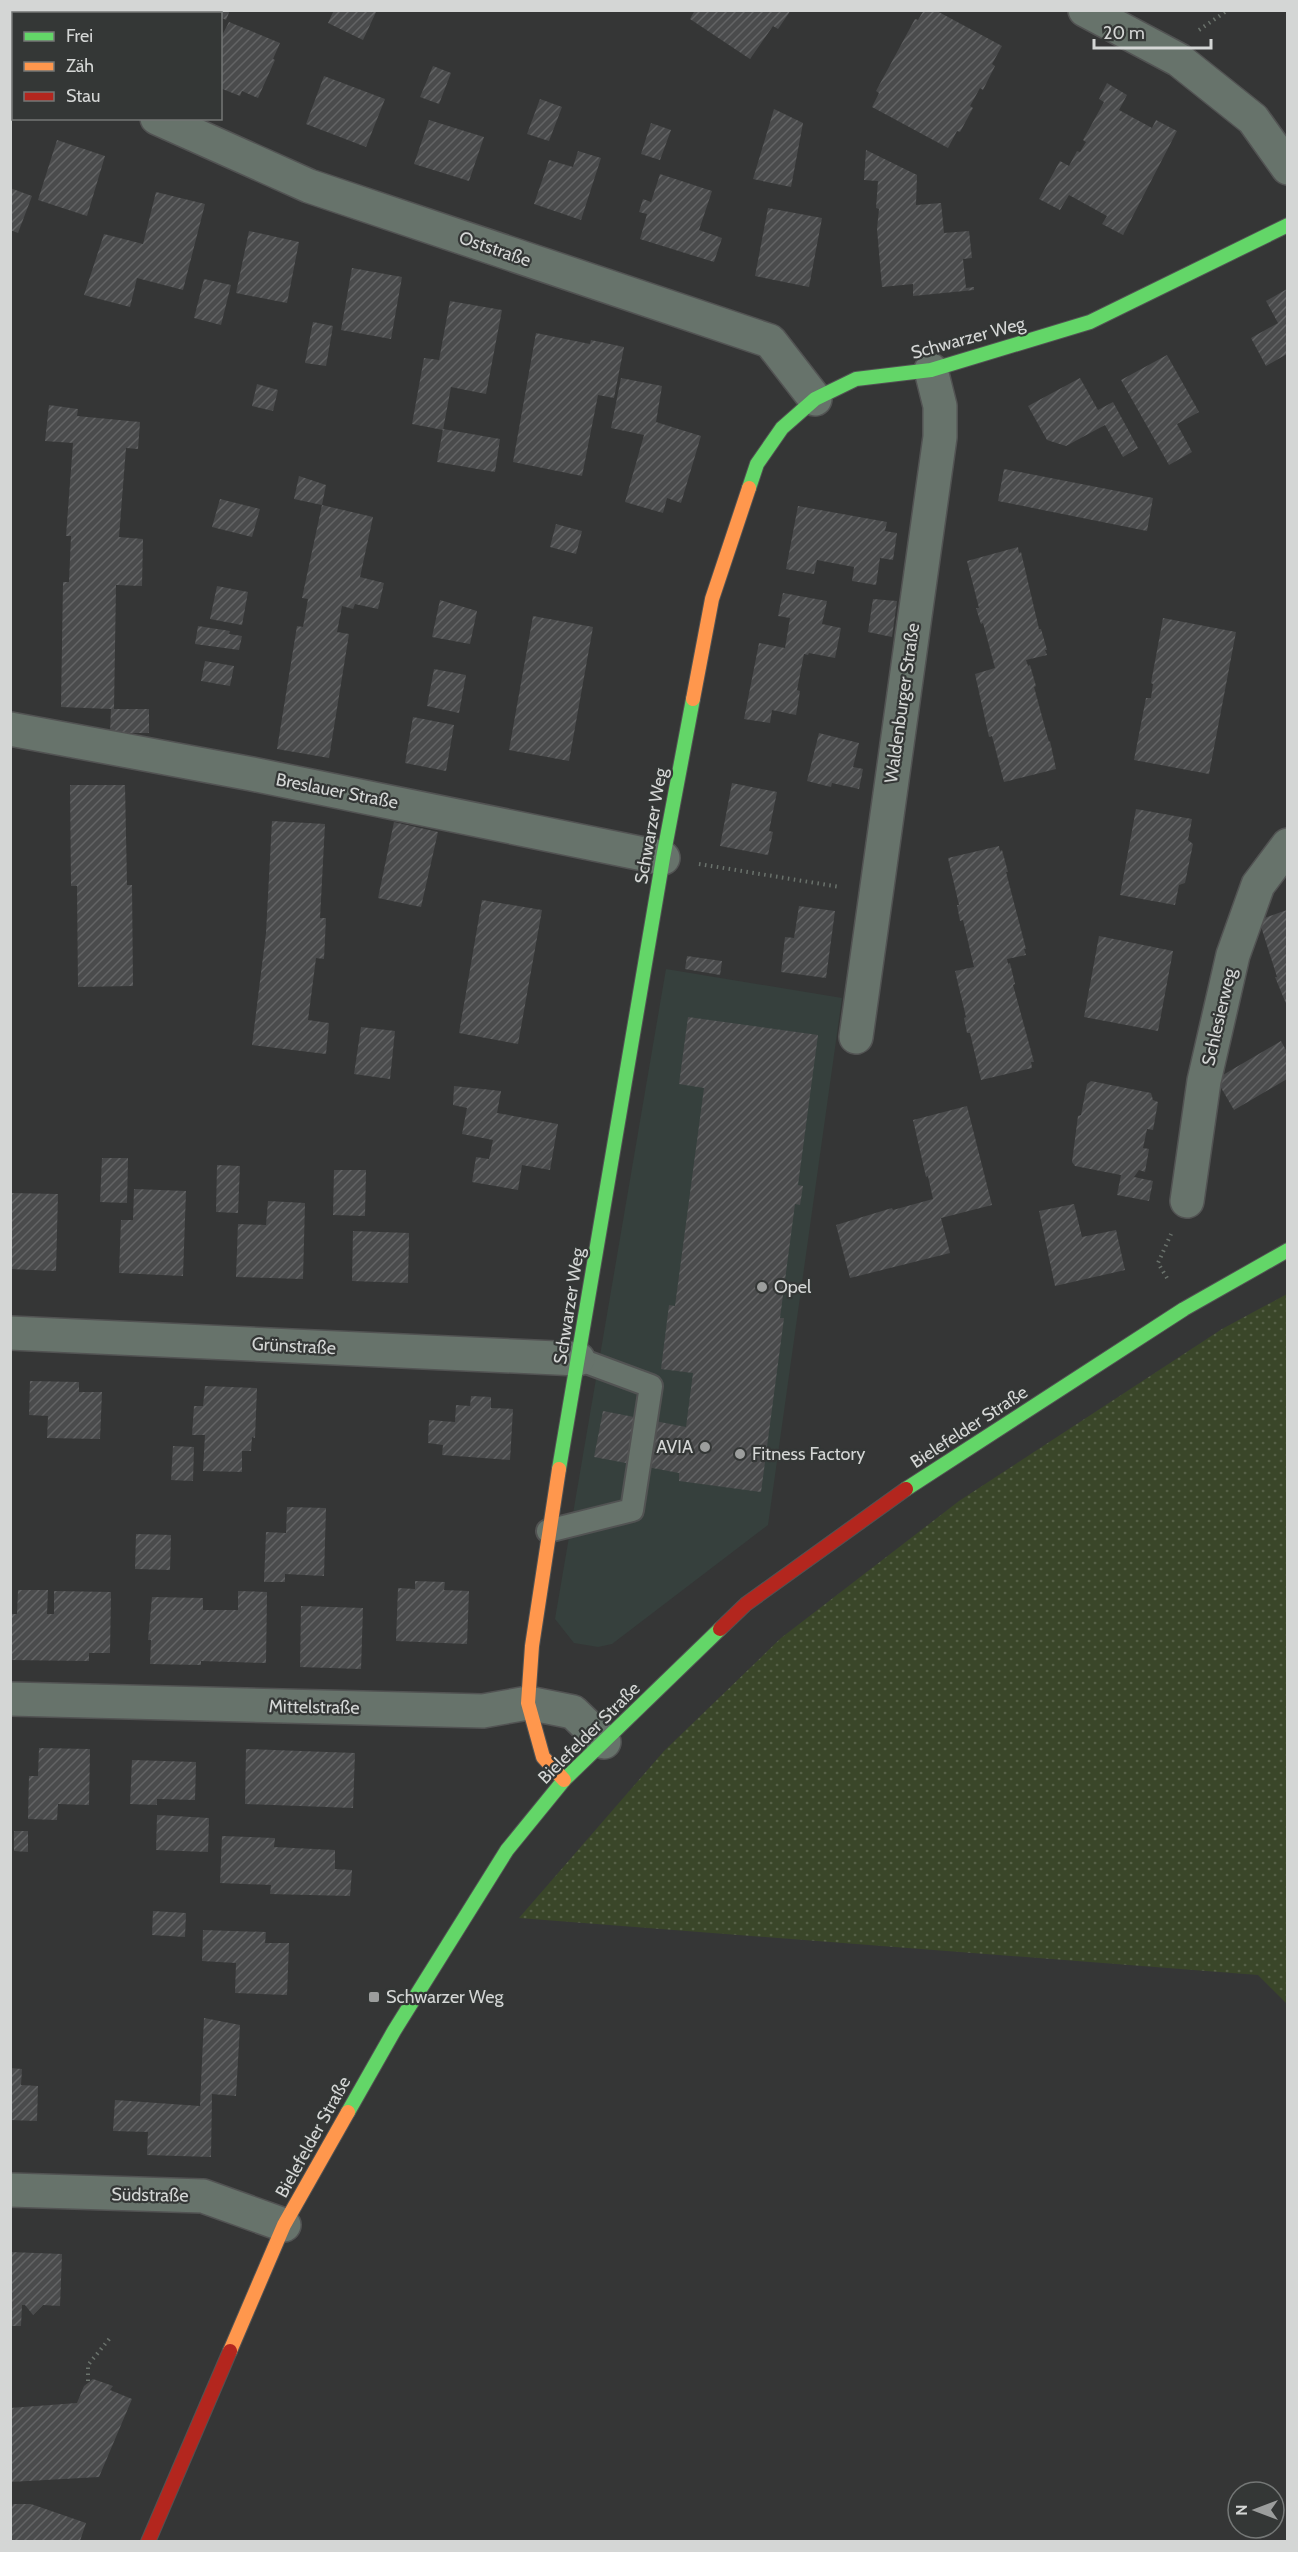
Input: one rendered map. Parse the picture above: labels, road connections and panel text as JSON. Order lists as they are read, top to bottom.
{
  "streets": {
    "street": [
      "Oststraße",
      "Schwarzer Weg",
      "Waldenburger Straße",
      "Breslauer Straße",
      "Schlesierweg",
      "Grünstraße",
      "Bielefelder Straße",
      "Mittelstraße",
      "Südstraße"
    ]
  },
  "crossings": [
    ["Oststraße", "Schwarzer Weg"],
    ["Schwarzer Weg", "Waldenburger Straße"],
    ["Schwarzer Weg", "Breslauer Straße"],
    ["Schwarzer Weg", "Grünstraße"],
    ["Schwarzer Weg", "Bielefelder Straße"],
    ["Schwarzer Weg", "Mittelstraße"],
    ["Bielefelder Straße", "Mittelstraße"],
    ["Bielefelder Straße", "Südstraße"]
  ],
  "places": {
    "other": ["Opel", "AVIA", "Fitness Factory"],
    "transit": ["Schwarzer Weg"]
  },
  "legend": ["Frei", "Zäh", "Stau"],
  "scale_bar": "20 m",
  "north": "left"
}
